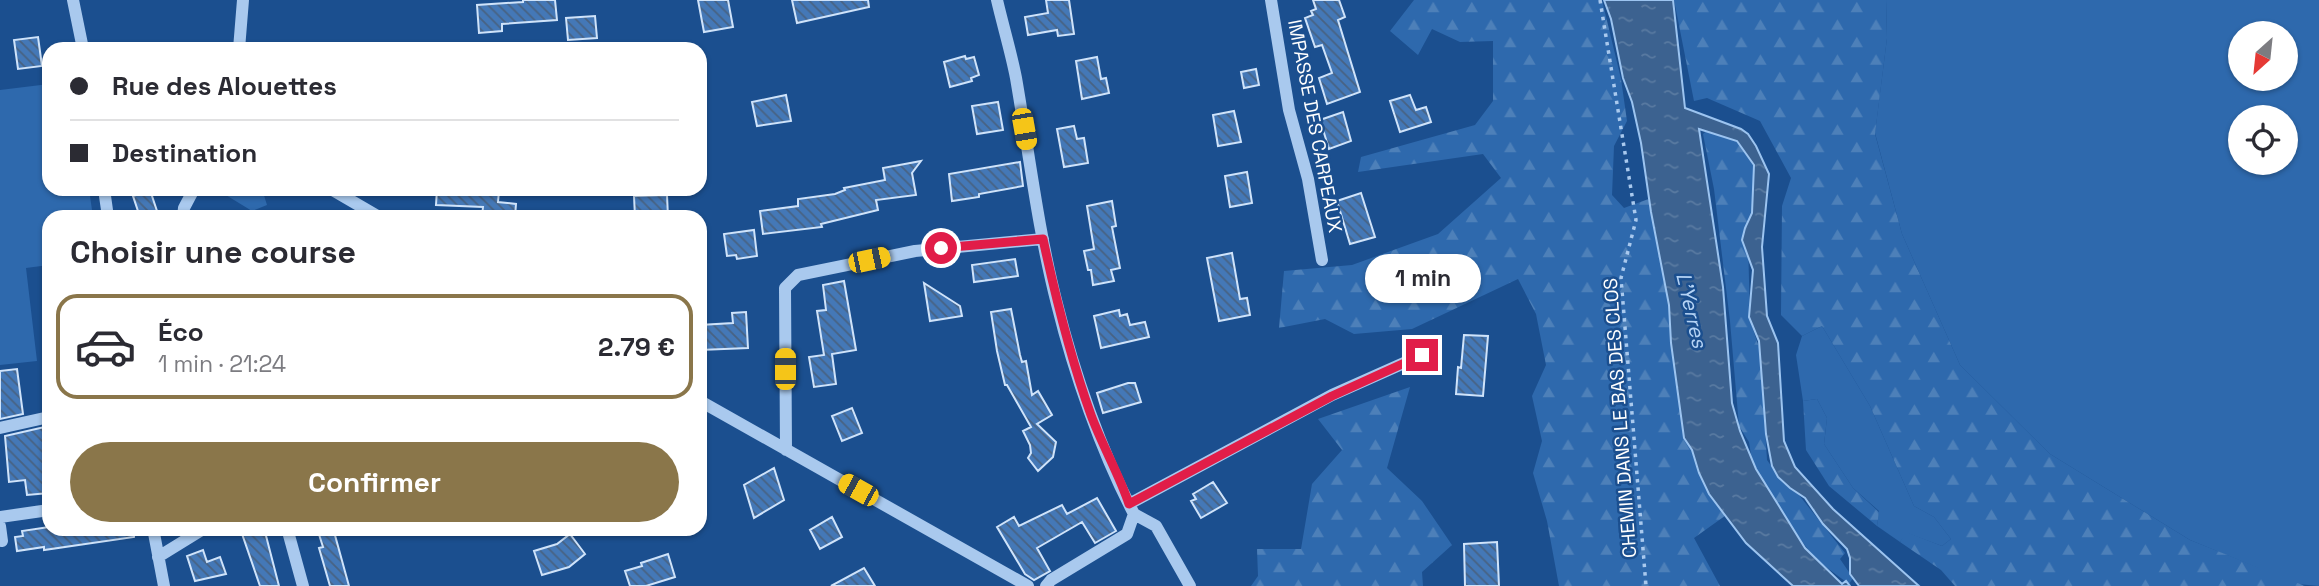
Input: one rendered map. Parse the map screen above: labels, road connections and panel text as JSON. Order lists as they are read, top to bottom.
{
  "streets": {
    "street": ["IMPASSE DES CARPEAUX"],
    "path": ["CHEMIN DANS LE BAS DES CLOS"]
  },
  "water": ["L'Yerres"],
  "north": "bottom left",
  "page": {
    "banner": ["Rue des Alouettes", "Destination"],
    "heading": "Choisir une course",
    "bubble": "1 min",
    "list": [
      {
        "name": "Éco",
        "note": "1 min · 21:24",
        "value": "2.79 €"
      }
    ],
    "buttons": "Confirmer"
  }
}
